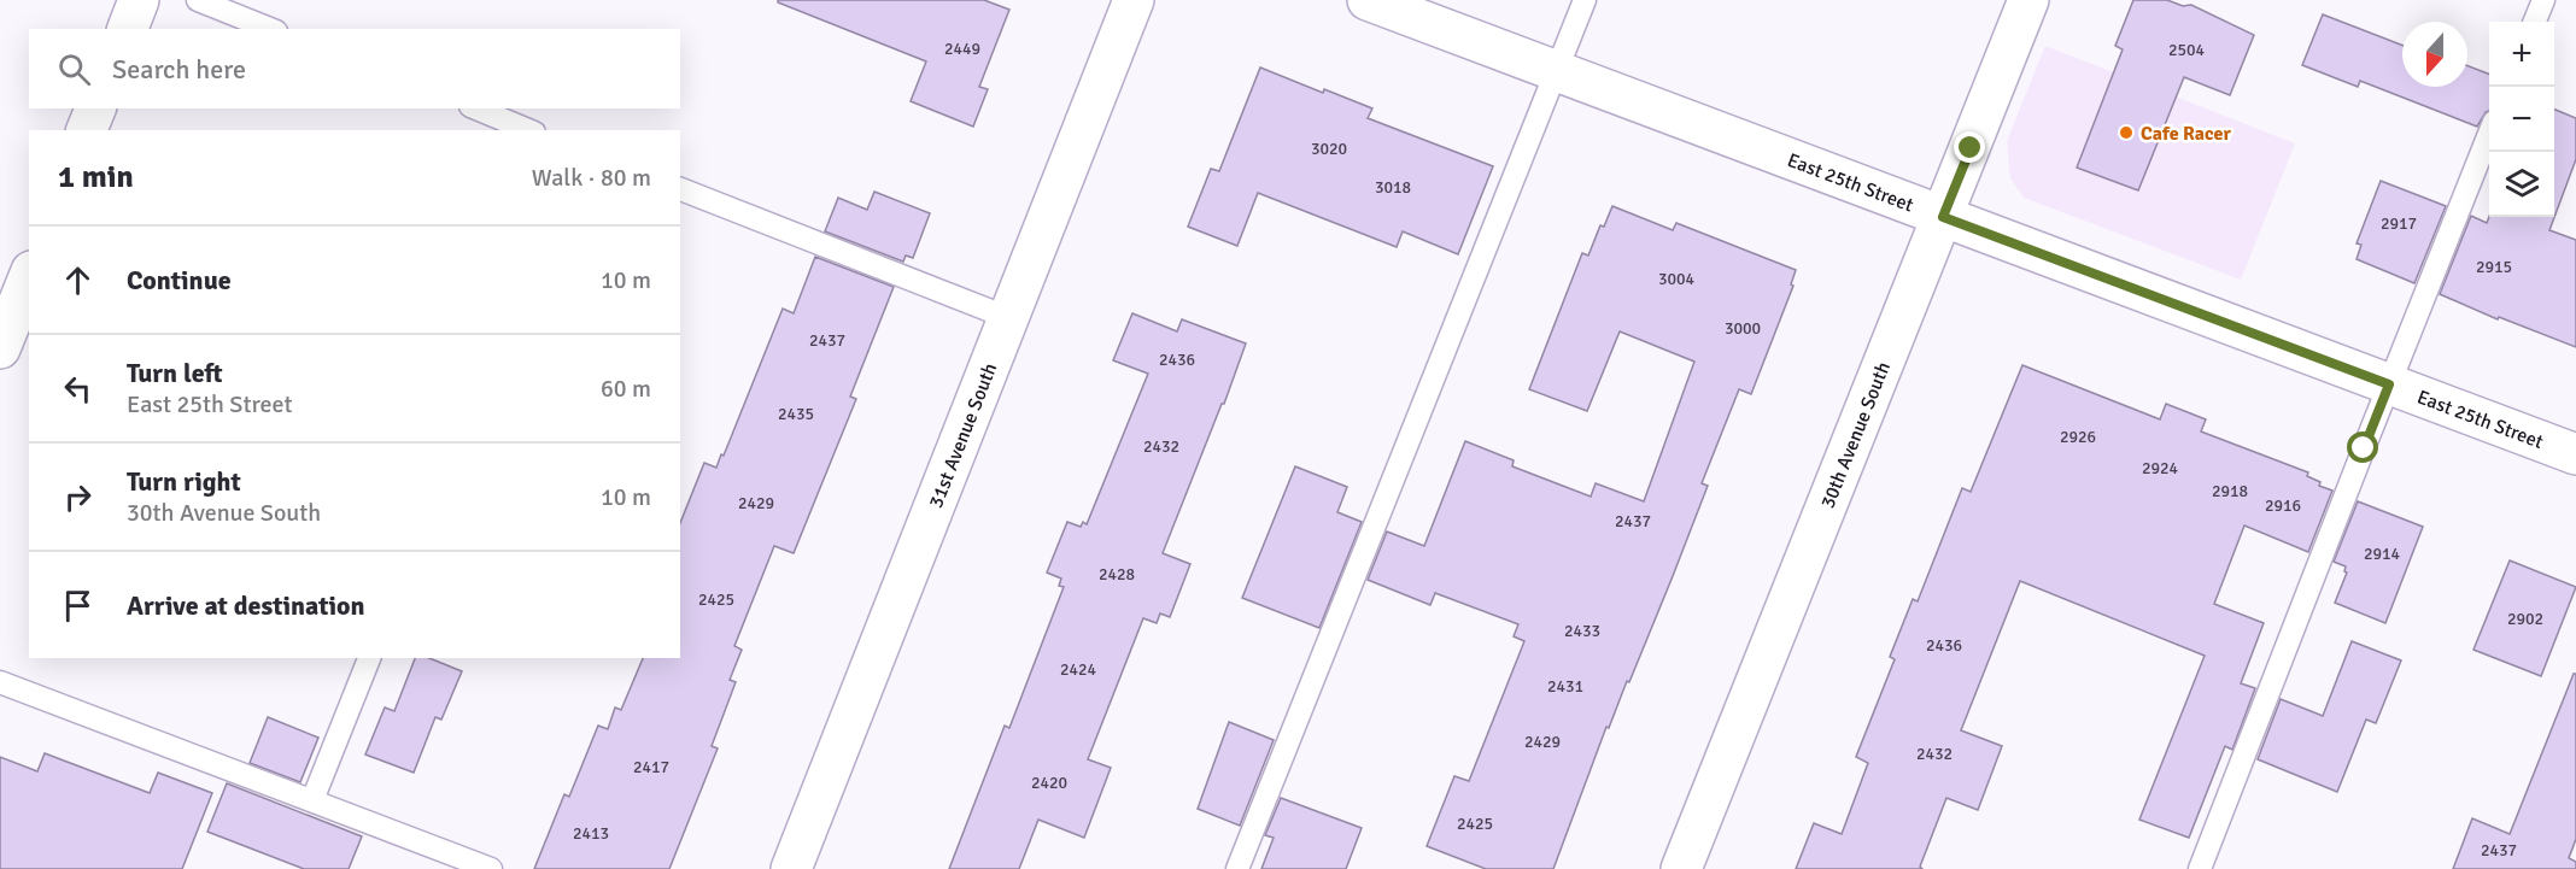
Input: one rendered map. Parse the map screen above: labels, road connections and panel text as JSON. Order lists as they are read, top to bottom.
{
  "streets": {
    "street": ["East 25th Street", "31st Avenue South", "30th Avenue South"]
  },
  "crossings": [
    ["East 25th Street", "30th Avenue South"]
  ],
  "places": ["Cafe Racer"],
  "house_numbers": [
    "2449",
    "2504",
    "3020",
    "3018",
    "2917",
    "2915",
    "3004",
    "3000",
    "2437",
    "2436",
    "2435",
    "2926",
    "2432",
    "2924",
    "2918",
    "2429",
    "2916",
    "2437",
    "2914",
    "2428",
    "2425",
    "2902",
    "2433",
    "2436",
    "2424",
    "2431",
    "2429",
    "2432",
    "2417",
    "2420",
    "2425",
    "2413",
    "2437"
  ],
  "north": "bottom",
  "page": {
    "map_buttons": ["+", "−"],
    "search": "Search here",
    "heading": ["1 min", "Walk · 80 m"],
    "list": [
      ["Continue", "10 m"],
      ["Turn left", "East 25th Street", "60 m"],
      ["Turn right", "30th Avenue South", "10 m"],
      "Arrive at destination"
    ]
  }
}
